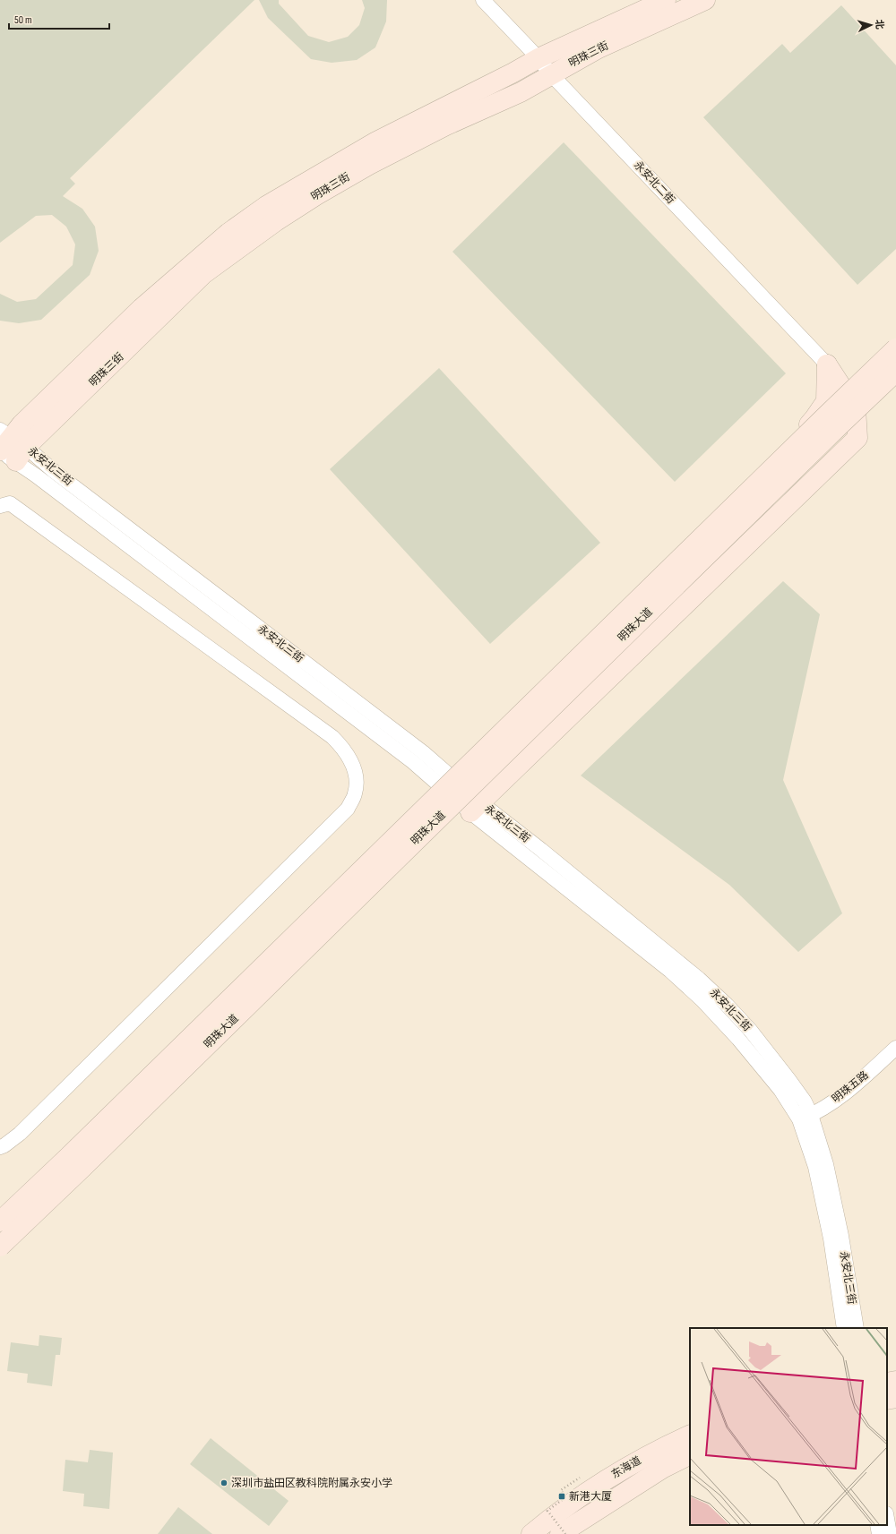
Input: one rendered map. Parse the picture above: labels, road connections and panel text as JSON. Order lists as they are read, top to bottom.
{
  "streets": {
    "street": [
      "明珠三街",
      "永安北二街",
      "永安北三街",
      "明珠大道",
      "明珠五路",
      "东海道"
    ]
  },
  "crossings": [
    ["明珠三街", "永安北二街"],
    ["明珠三街", "永安北三街"],
    ["永安北二街", "明珠大道"],
    ["永安北三街", "明珠大道"],
    ["永安北三街", "明珠五路"]
  ],
  "places": {
    "other": ["深圳市盐田区教科院附属永安小学"],
    "transit": ["新港大厦"]
  },
  "scale_bar": "50 m",
  "north": "right"
}
